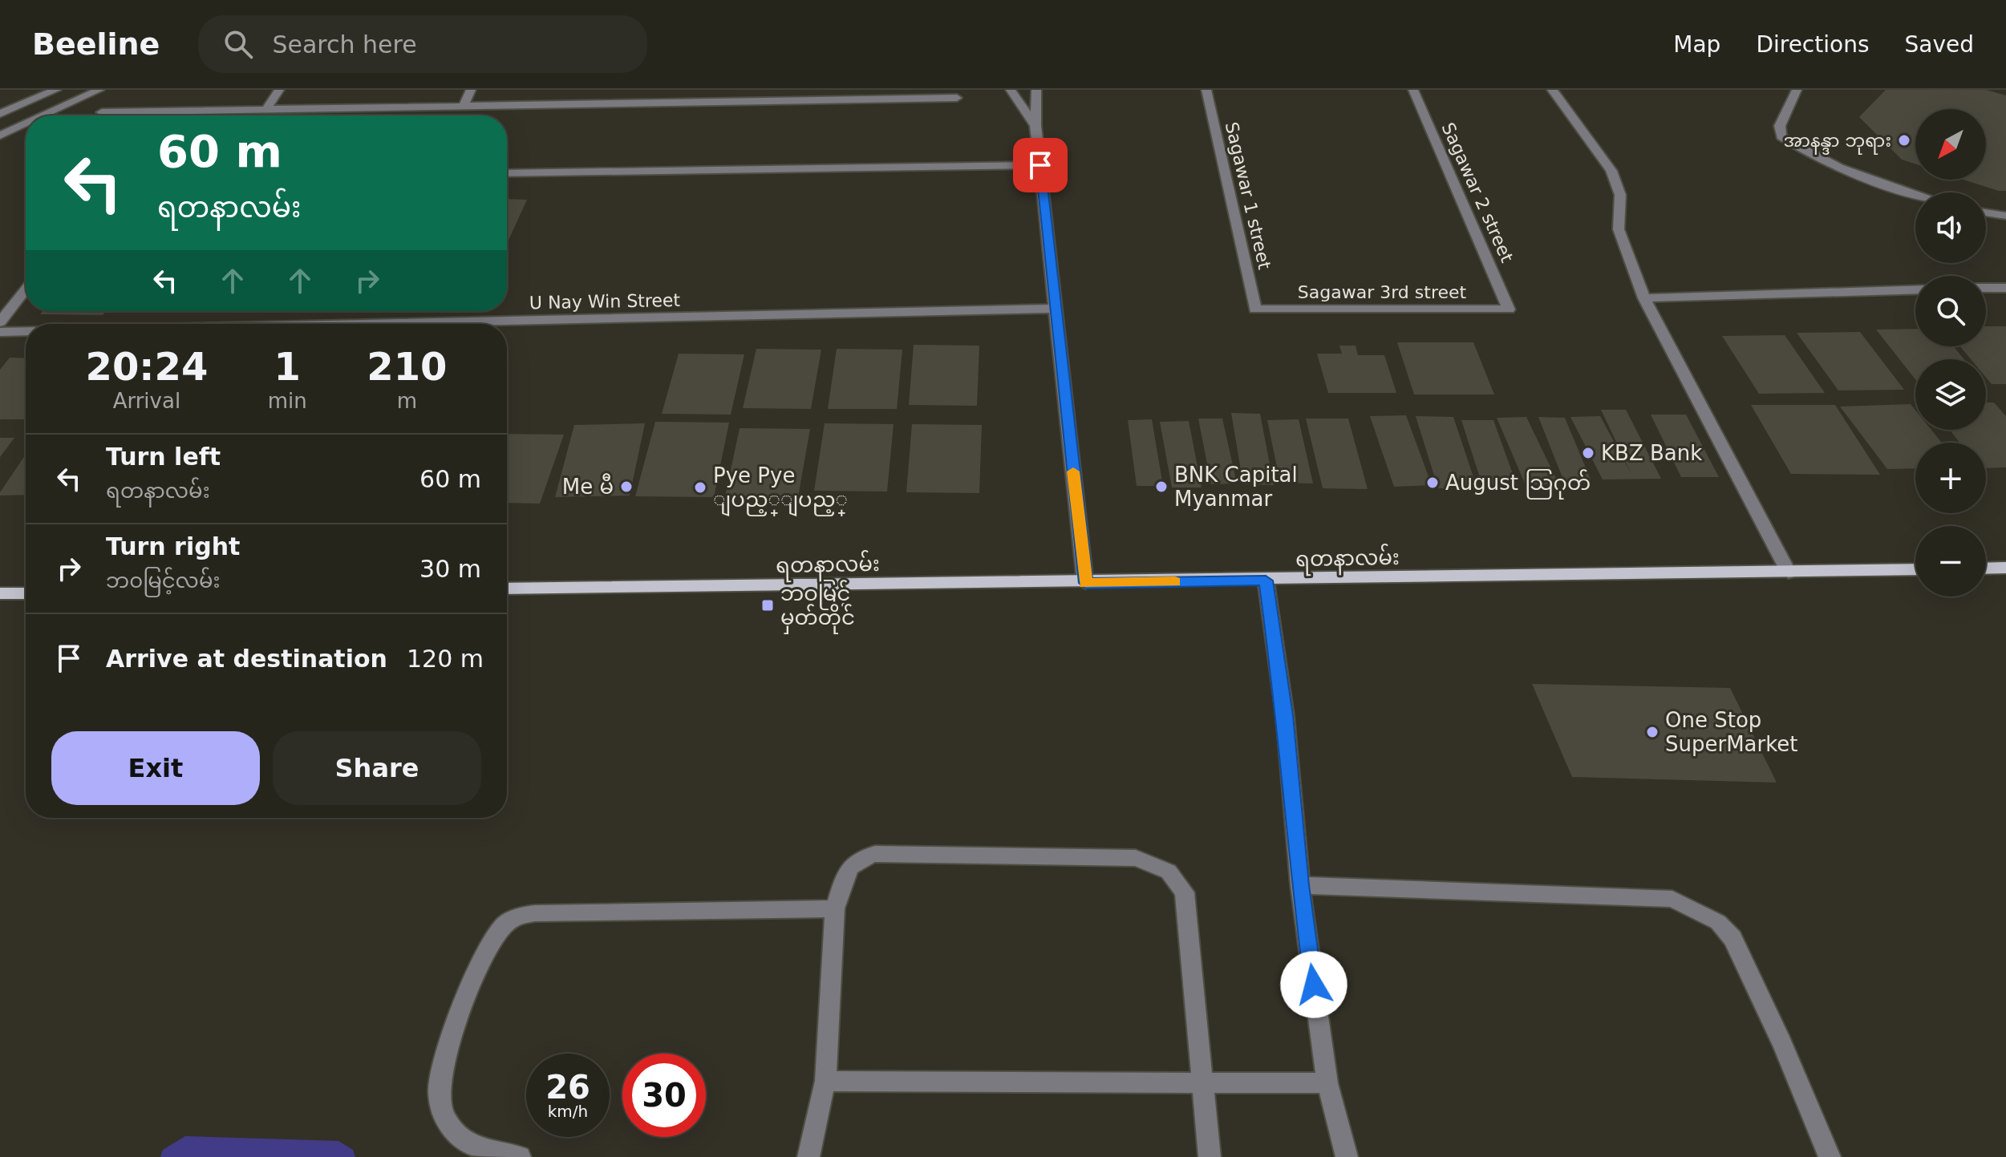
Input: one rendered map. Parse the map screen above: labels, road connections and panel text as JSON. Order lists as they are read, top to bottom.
{
  "streets": {
    "main road": ["ရတနာလမ်း"],
    "street": [
      "Sagawar 2 street",
      "Sagawar 1 street",
      "Sagawar 3rd street",
      "U Nay Win Street"
    ]
  },
  "crossings": [
    ["Sagawar 2 street", "Sagawar 3rd street"],
    ["Sagawar 1 street", "Sagawar 3rd street"]
  ],
  "places": {
    "other": [
      "အာနန္ဒာ ဘုရား",
      "KBZ Bank",
      "August သြဂုတ်",
      "Me မီ",
      "BNK Capital Myanmar",
      "Pye Pye ျပည့္ျပည့္",
      "One Stop SuperMarket"
    ],
    "transit": ["ဘဝမြင့် မှတ်တိုင်"]
  },
  "north": "bottom left",
  "page": {
    "header": "Beeline",
    "search": "Search here",
    "nav": ["Map", "Directions", "Saved"],
    "map_buttons": ["+", "−"],
    "turn": ["60 m", "ရတနာလမ်း"],
    "eta": [
      "20:24",
      "Arrival",
      "1",
      "min",
      "210",
      "m"
    ],
    "list": [
      {
        "name": "Turn left",
        "note": "ရတနာလမ်း",
        "value": "60 m"
      },
      {
        "name": "Turn right",
        "note": "ဘ၀မြင့်လမ်း",
        "value": "30 m"
      },
      {
        "name": "Arrive at destination",
        "value": "120 m"
      }
    ],
    "buttons": ["Exit", "Share"],
    "speed": "26 km/h",
    "limit": "30"
  }
}
